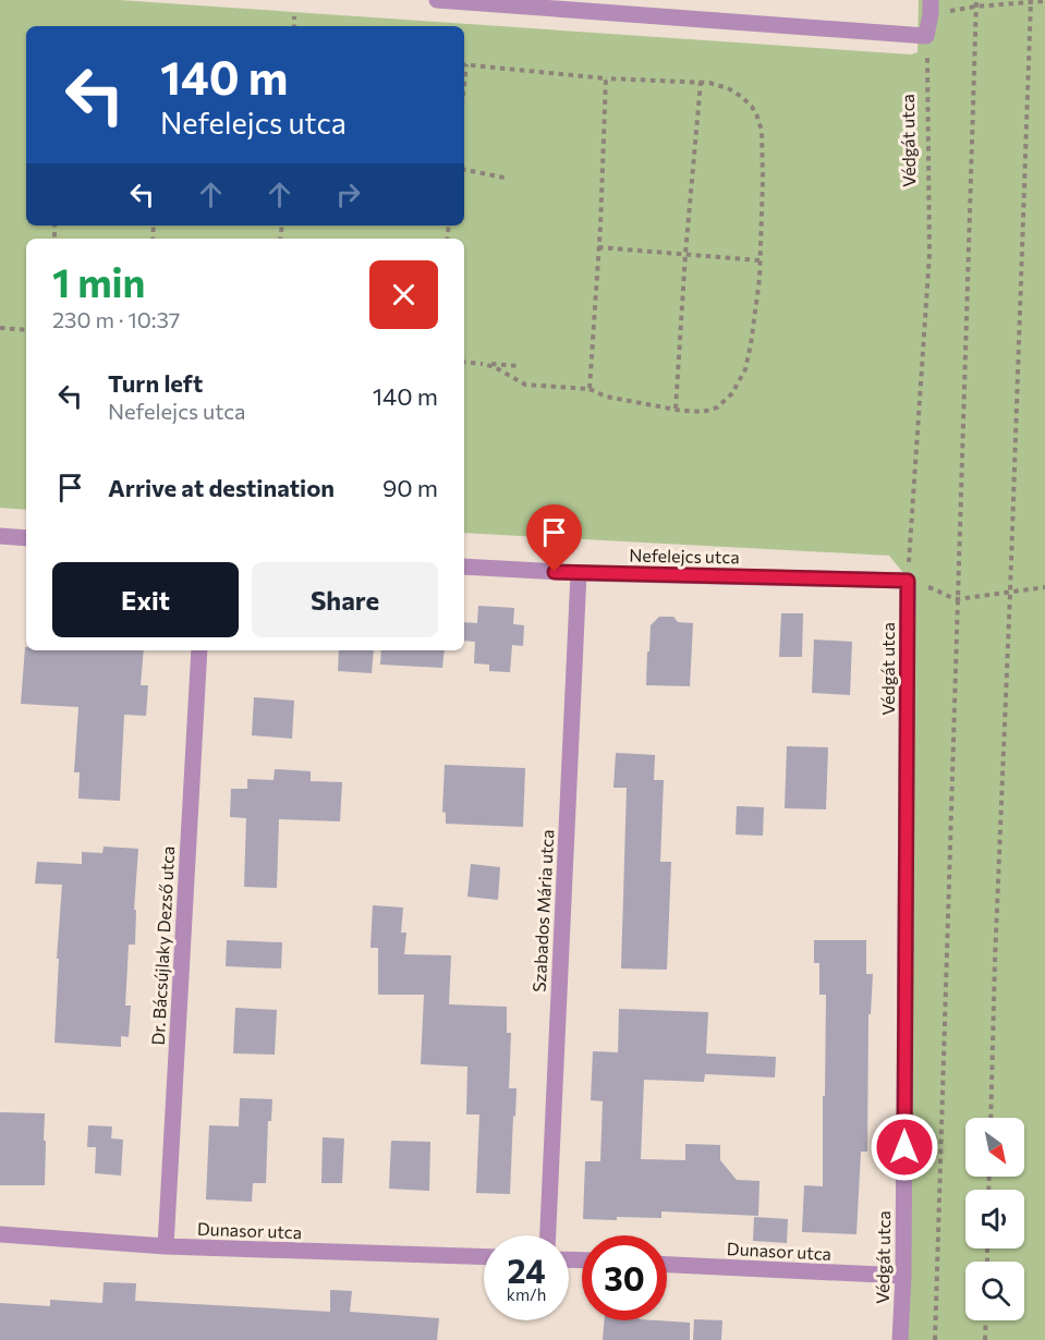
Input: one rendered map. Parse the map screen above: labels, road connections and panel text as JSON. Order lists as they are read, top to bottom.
{
  "streets": {
    "street": [
      "Védgát utca",
      "Nefelejcs utca",
      "Szabados Mária utca",
      "Dr. Bácsújlaky Dezső utca",
      "Dunasor utca"
    ]
  },
  "crossings": [
    ["Védgát utca", "Nefelejcs utca"],
    ["Védgát utca", "Dunasor utca"],
    ["Nefelejcs utca", "Szabados Mária utca"],
    ["Dr. Bácsújlaky Dezső utca", "Dunasor utca"]
  ],
  "north": "bottom right",
  "page": {
    "turn": ["140 m", "Nefelejcs utca"],
    "heading": ["1 min", "230 m · 10:37"],
    "list": [
      {
        "name": "Turn left",
        "note": "Nefelejcs utca",
        "value": "140 m"
      },
      {
        "name": "Arrive at destination",
        "value": "90 m"
      }
    ],
    "buttons": ["Exit", "Share"],
    "speed": "24 km/h",
    "limit": "30"
  }
}
